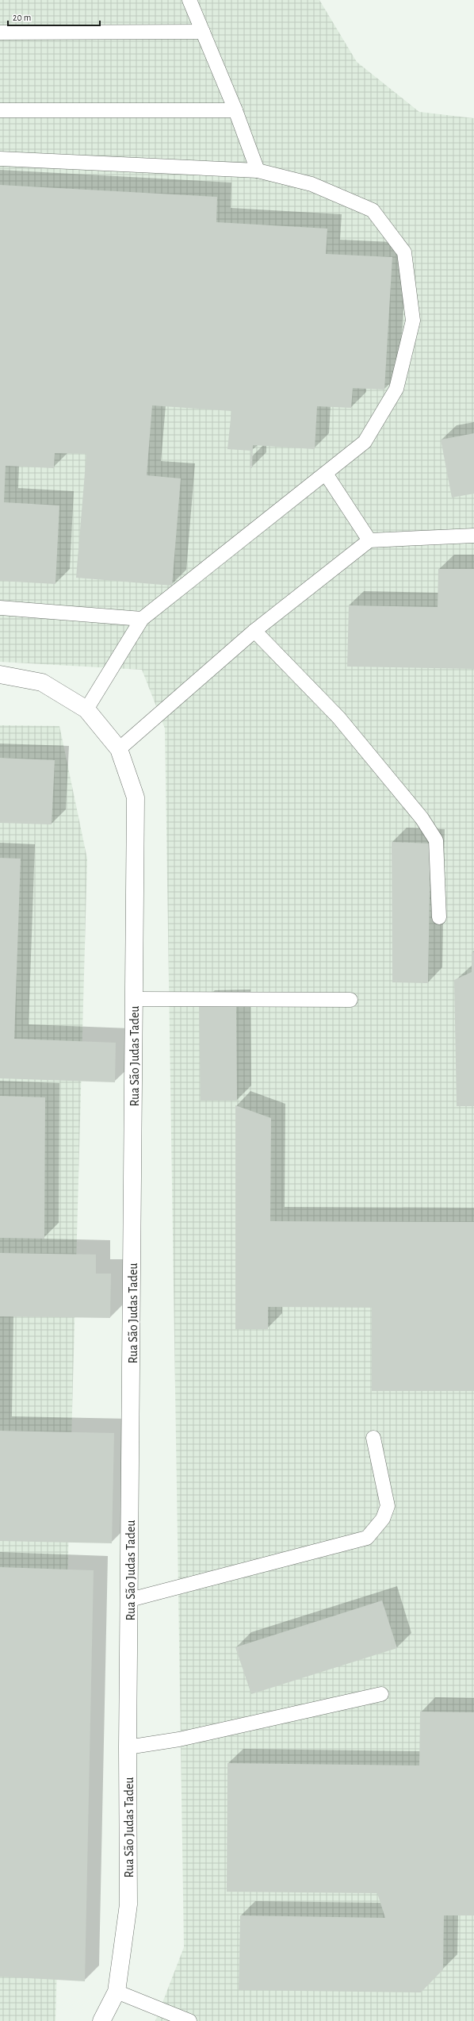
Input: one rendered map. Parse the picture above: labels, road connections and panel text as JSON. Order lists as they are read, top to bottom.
{
  "streets": {
    "street": ["Rua São Judas Tadeu"]
  },
  "scale_bar": "20 m"
}
